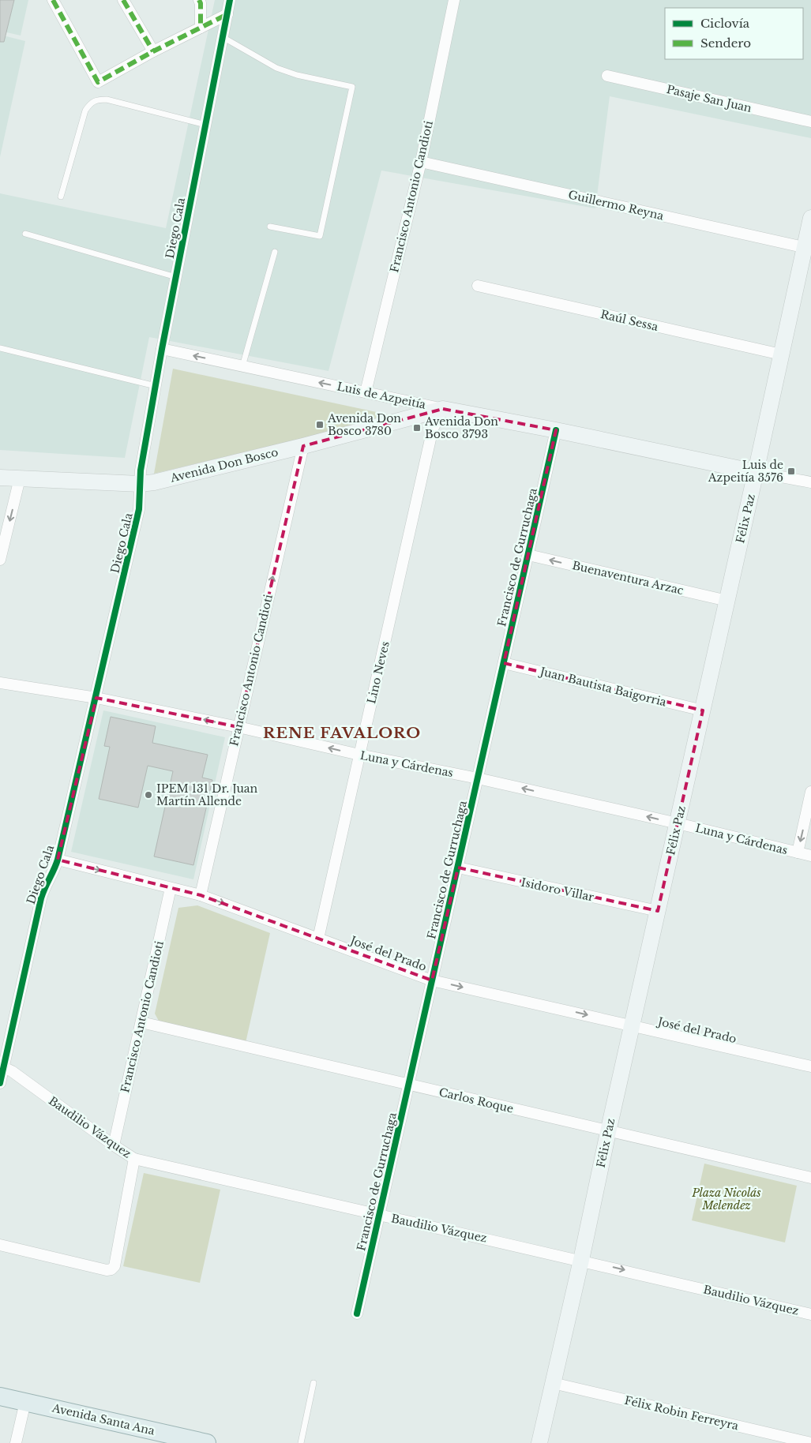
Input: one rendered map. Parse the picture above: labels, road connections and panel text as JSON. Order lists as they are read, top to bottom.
{
  "streets": {
    "main road": [
      "Luis de Azpeitía",
      "Avenida Don Bosco",
      "Félix Paz",
      "Avenida Santa Ana"
    ],
    "street": [
      "Pasaje San Juan",
      "Francisco Antonio Candioti",
      "Guillermo Reyna",
      "Diego Cala",
      "Raúl Sessa",
      "Francisco de Gurruchaga",
      "Buenaventura Arzac",
      "Lino Neves",
      "Juan Bautista Baigorria",
      "Luna y Cárdenas",
      "Isidoro Villar",
      "José del Prado",
      "Carlos Roque",
      "Baudilio Vázquez",
      "Félix Robin Ferreyra"
    ]
  },
  "crossings": [
    ["Francisco Antonio Candioti", "Guillermo Reyna"],
    ["Francisco Antonio Candioti", "Luis de Azpeitía"],
    ["Francisco Antonio Candioti", "Avenida Don Bosco"],
    ["Francisco Antonio Candioti", "Luna y Cárdenas"],
    ["Francisco Antonio Candioti", "José del Prado"],
    ["Francisco Antonio Candioti", "Carlos Roque"],
    ["Francisco Antonio Candioti", "Baudilio Vázquez"],
    ["Guillermo Reyna", "Félix Paz"],
    ["Diego Cala", "Luis de Azpeitía"],
    ["Diego Cala", "Avenida Don Bosco"],
    ["Diego Cala", "Luna y Cárdenas"],
    ["Diego Cala", "José del Prado"],
    ["Diego Cala", "Baudilio Vázquez"],
    ["Raúl Sessa", "Félix Paz"],
    ["Luis de Azpeitía", "Avenida Don Bosco"],
    ["Luis de Azpeitía", "Félix Paz"],
    ["Luis de Azpeitía", "Francisco de Gurruchaga"],
    ["Luis de Azpeitía", "Lino Neves"],
    ["Avenida Don Bosco", "Lino Neves"],
    ["Félix Paz", "Buenaventura Arzac"],
    ["Félix Paz", "Juan Bautista Baigorria"],
    ["Félix Paz", "Luna y Cárdenas"],
    ["Félix Paz", "Isidoro Villar"],
    ["Félix Paz", "José del Prado"],
    ["Félix Paz", "Carlos Roque"],
    ["Félix Paz", "Baudilio Vázquez"],
    ["Félix Paz", "Félix Robin Ferreyra"],
    ["Francisco de Gurruchaga", "Buenaventura Arzac"],
    ["Francisco de Gurruchaga", "Juan Bautista Baigorria"],
    ["Francisco de Gurruchaga", "Luna y Cárdenas"],
    ["Francisco de Gurruchaga", "Isidoro Villar"],
    ["Francisco de Gurruchaga", "José del Prado"],
    ["Francisco de Gurruchaga", "Carlos Roque"],
    ["Francisco de Gurruchaga", "Baudilio Vázquez"],
    ["Lino Neves", "Luna y Cárdenas"],
    ["Lino Neves", "José del Prado"]
  ],
  "one_way": ["Buenaventura Arzac", "Luna y Cárdenas", "José del Prado"],
  "districts": ["RENE FAVALORO"],
  "parks": ["Plaza Nicolás Melendez"],
  "places": {
    "transit": ["Avenida Don Bosco 3780", "Avenida Don Bosco 3793", "Luis de Azpeitía 3576"],
    "other": ["IPEM 131 Dr. Juan Martín Allende"]
  },
  "legend": ["Ciclovía", "Sendero"]
}
